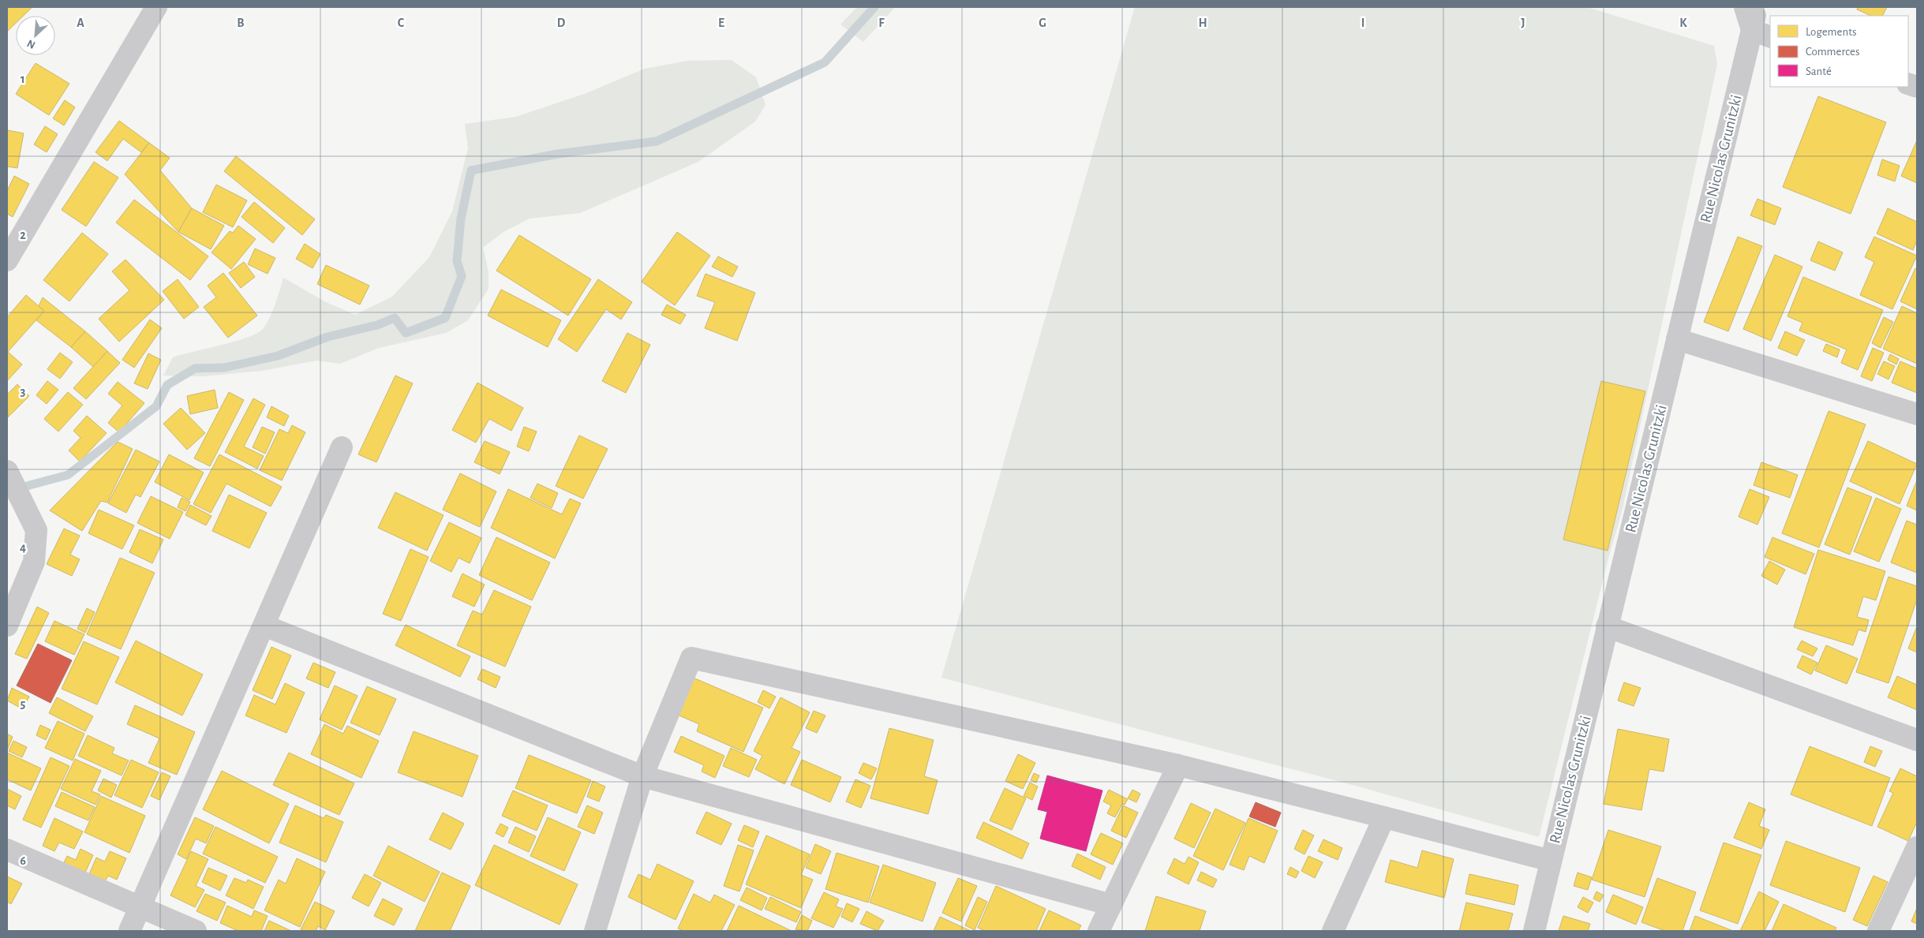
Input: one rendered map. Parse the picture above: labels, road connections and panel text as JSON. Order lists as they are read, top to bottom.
{
  "streets": {
    "street": ["Rue Nicolas Grunitzki"]
  },
  "legend": ["Logements", "Commerces", "Santé"],
  "north": "bottom left",
  "grid": {
    "columns": [
      "A",
      "B",
      "C",
      "D",
      "E",
      "F",
      "G",
      "H",
      "I",
      "J",
      "K"
    ],
    "rows": [
      "1",
      "2",
      "3",
      "4",
      "5",
      "6"
    ]
  }
}
